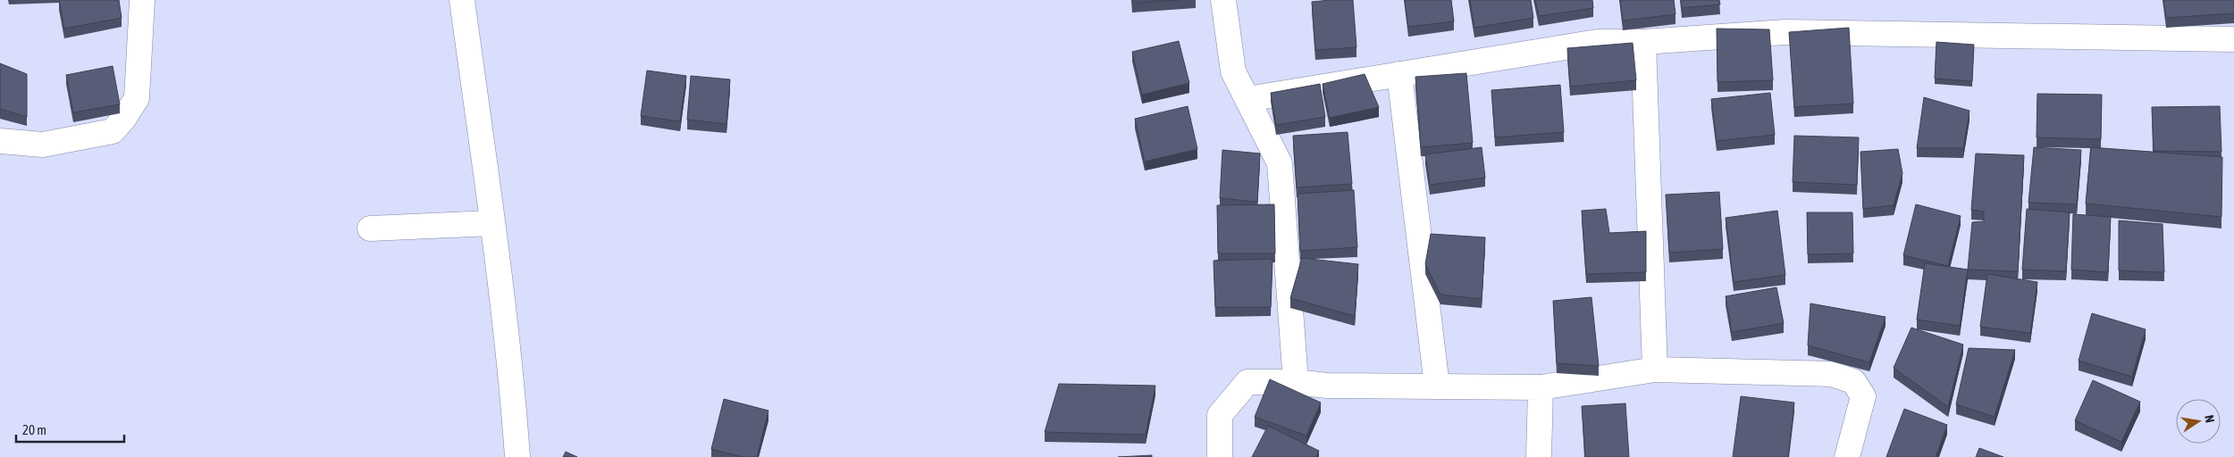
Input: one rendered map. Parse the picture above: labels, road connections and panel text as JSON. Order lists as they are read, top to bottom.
{
  "scale_bar": "20 m",
  "north": "right"
}
